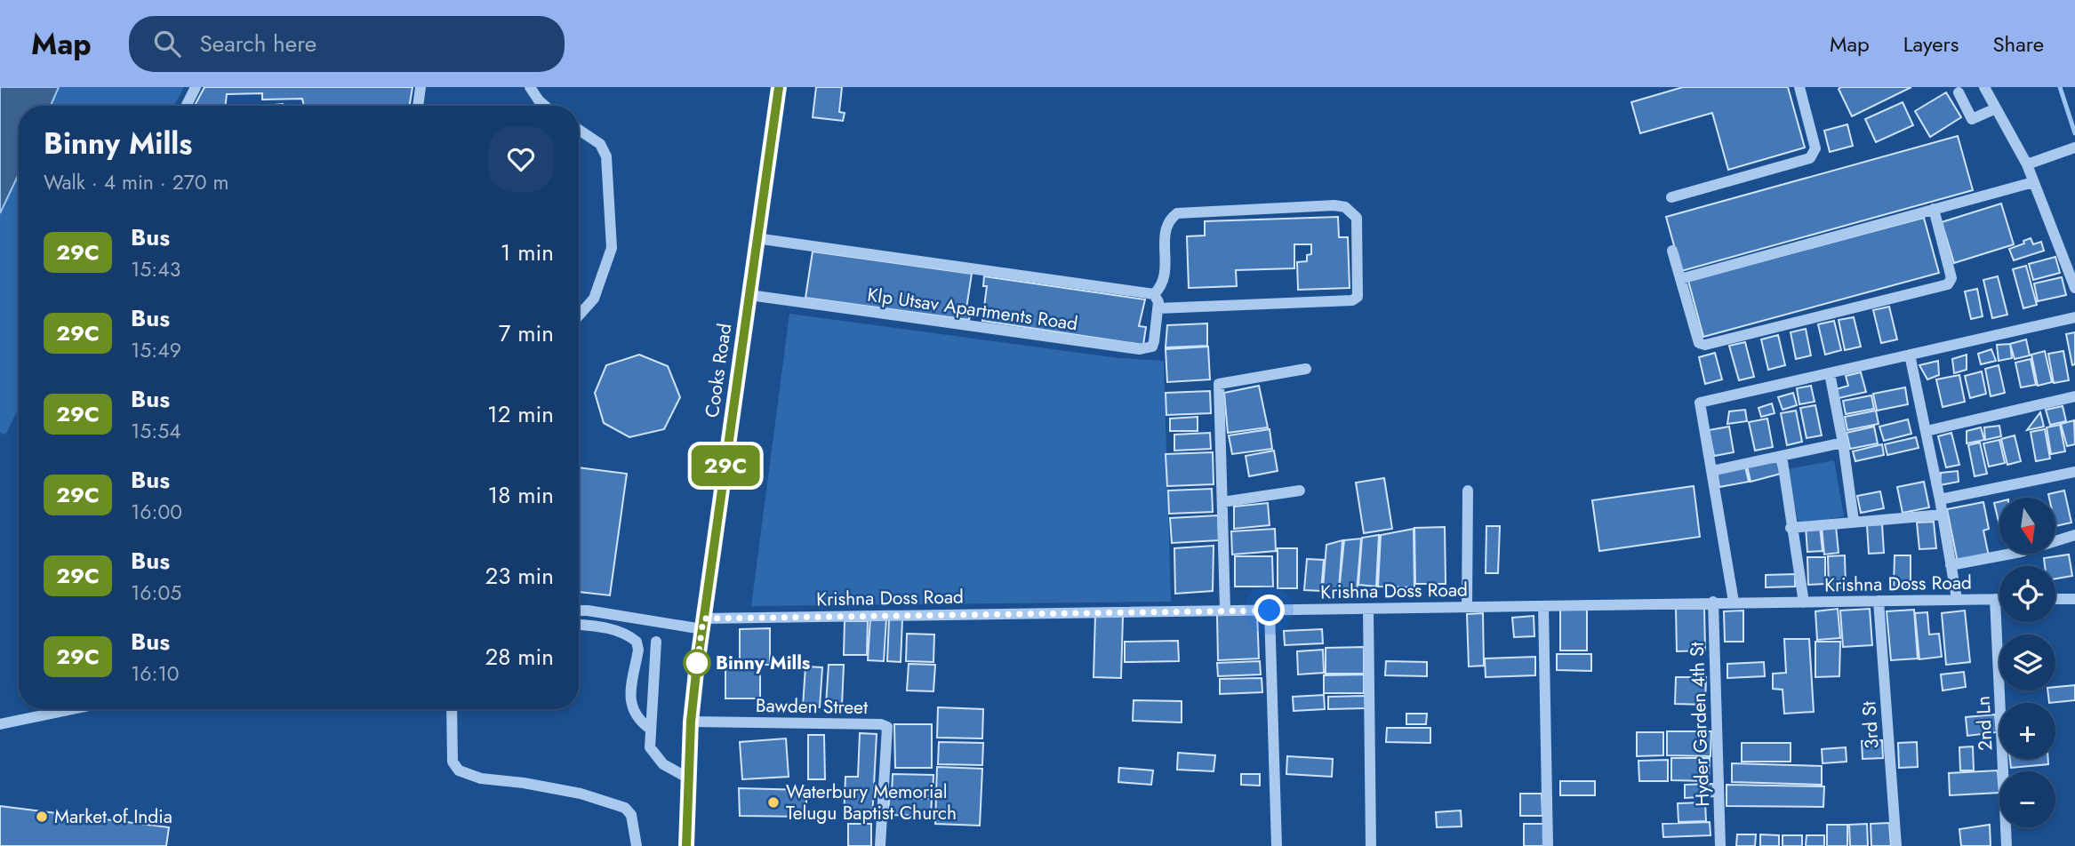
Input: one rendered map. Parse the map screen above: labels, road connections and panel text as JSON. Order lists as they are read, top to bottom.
{
  "streets": {
    "main road": ["Cooks Road"],
    "street": [
      "Klp Utsav Apartments Road",
      "Krishna Doss Road",
      "Bawden Street",
      "2nd Ln",
      "Hyder Garden 4th St",
      "3rd St"
    ]
  },
  "crossings": [
    ["Klp Utsav Apartments Road", "Cooks Road"],
    ["Cooks Road", "Krishna Doss Road"],
    ["Cooks Road", "Bawden Street"],
    ["Krishna Doss Road", "2nd Ln"],
    ["Krishna Doss Road", "Hyder Garden 4th St"],
    ["Krishna Doss Road", "3rd St"]
  ],
  "places": ["Binny Mills", "Waterbury Memorial Telugu Baptist Church", "Market of India"],
  "lines": ["bus line 29C"],
  "north": "bottom",
  "page": {
    "header": "Map",
    "search": "Search here",
    "nav": ["Map", "Layers", "Share"],
    "on_map": "29C",
    "heading": ["Binny Mills", "Walk · 4 min · 270 m"],
    "list": [
      {
        "mark": "29C",
        "name": "Bus",
        "note": "15:43",
        "value": "1 min"
      },
      {
        "mark": "29C",
        "name": "Bus",
        "note": "15:49",
        "value": "7 min"
      },
      {
        "mark": "29C",
        "name": "Bus",
        "note": "15:54",
        "value": "12 min"
      },
      {
        "mark": "29C",
        "name": "Bus",
        "note": "16:00",
        "value": "18 min"
      },
      {
        "mark": "29C",
        "name": "Bus",
        "note": "16:05",
        "value": "23 min"
      },
      {
        "mark": "29C",
        "name": "Bus",
        "note": "16:10",
        "value": "28 min"
      }
    ],
    "map_buttons": ["+", "−"]
  }
}
